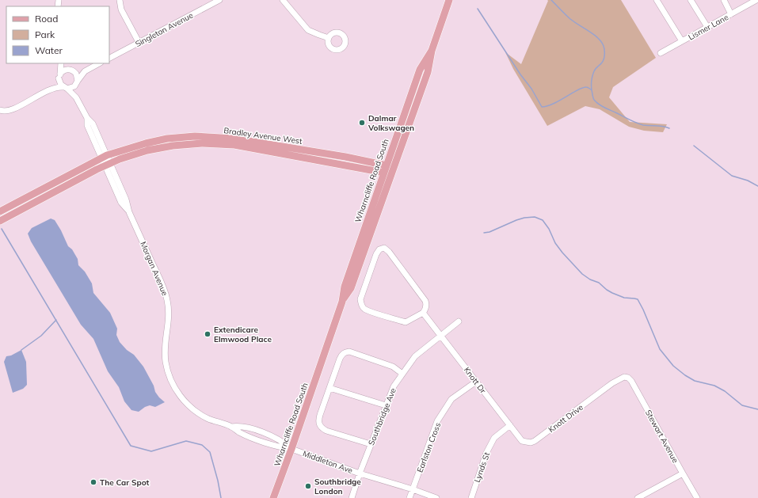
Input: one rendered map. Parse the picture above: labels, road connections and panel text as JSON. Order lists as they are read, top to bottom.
{
  "streets": {
    "main road": ["Bradley Avenue West", "Wharncliffe Road South"],
    "street": [
      "Lismer Lane",
      "Singleton Avenue",
      "Morgan Avenue",
      "Knott Dr",
      "Southbridge Ave",
      "Knott Drive",
      "Stewart Avenue",
      "Earlston Cross",
      "Middleton Ave",
      "Lynds St"
    ]
  },
  "crossings": [
    ["Bradley Avenue West", "Wharncliffe Road South"],
    ["Bradley Avenue West", "Morgan Avenue"],
    ["Wharncliffe Road South", "Morgan Avenue"],
    ["Wharncliffe Road South", "Middleton Ave"],
    ["Morgan Avenue", "Middleton Ave"],
    ["Knott Dr", "Southbridge Ave"],
    ["Knott Dr", "Knott Drive"],
    ["Knott Dr", "Earlston Cross"],
    ["Knott Dr", "Lynds St"],
    ["Southbridge Ave", "Middleton Ave"],
    ["Knott Drive", "Stewart Avenue"],
    ["Knott Drive", "Lynds St"],
    ["Earlston Cross", "Middleton Ave"]
  ],
  "places": [
    "Dalmar Volkswagen",
    "Extendicare Elmwood Place",
    "The Car Spot",
    "Southbridge London"
  ],
  "legend": ["Road", "Park", "Water"]
}
